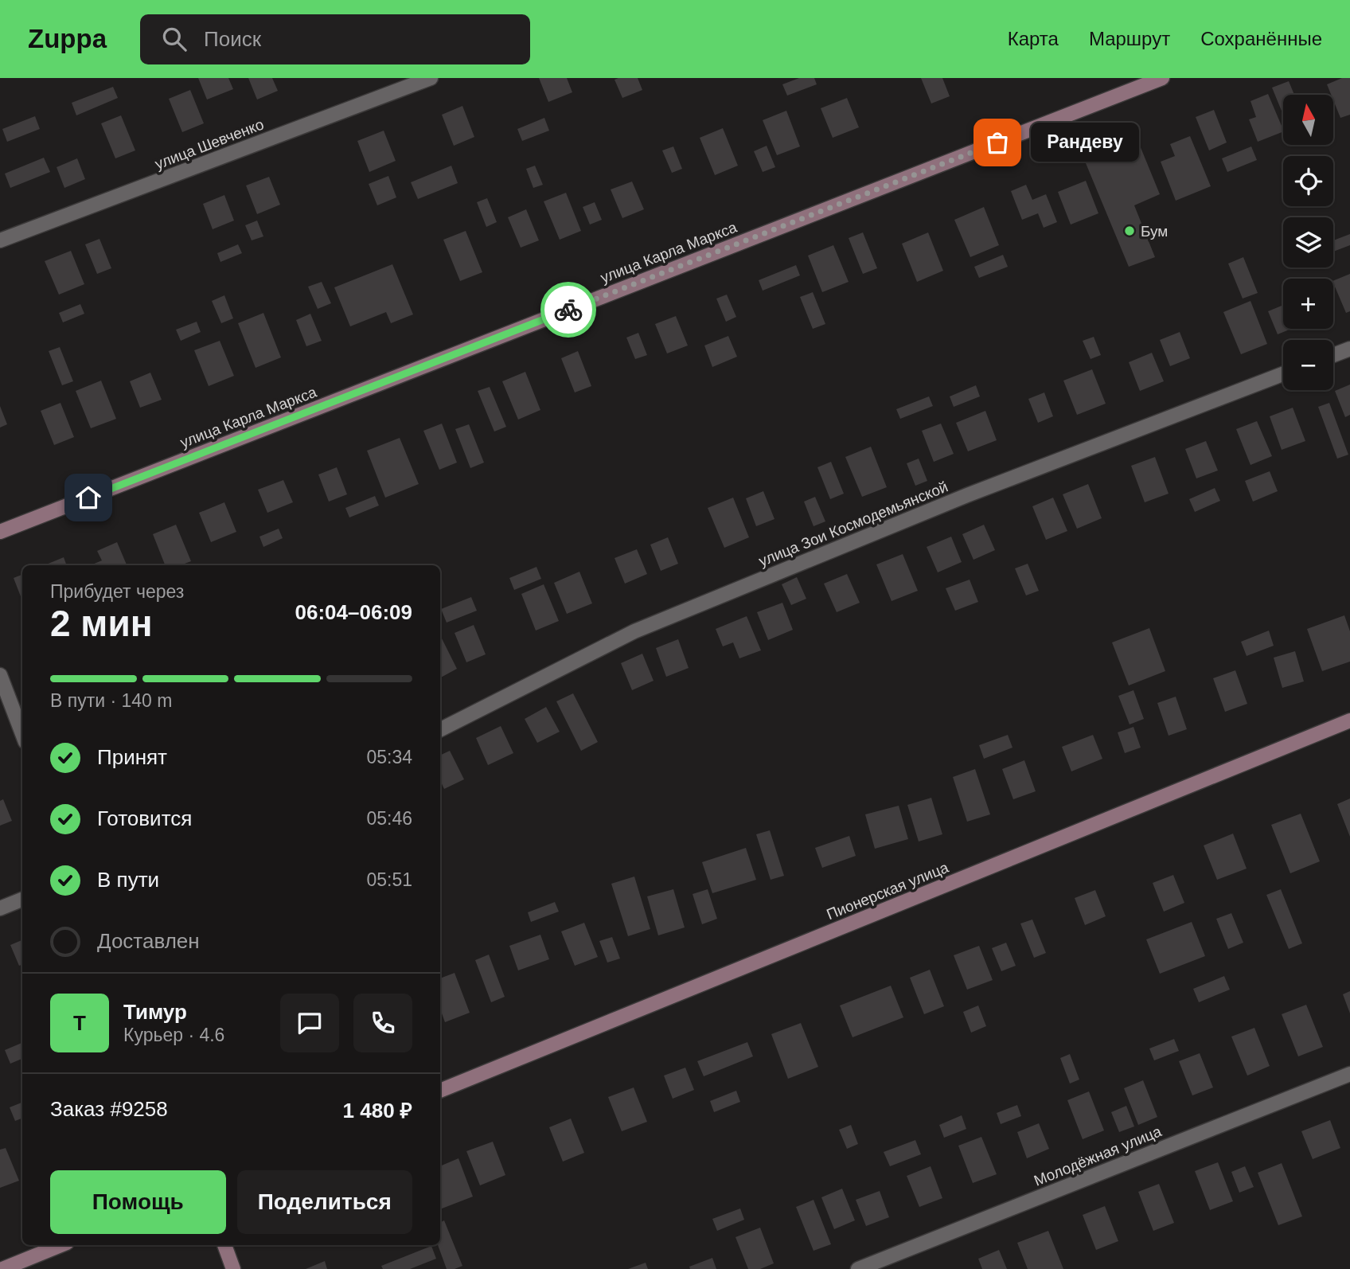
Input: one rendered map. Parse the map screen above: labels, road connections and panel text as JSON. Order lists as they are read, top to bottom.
{
  "streets": {
    "street": [
      "улица Шевченко",
      "улица Карла Маркса",
      "улица Зои Космодемьянской",
      "Пионерская улица",
      "Молодёжная улица"
    ]
  },
  "places": ["Рандеву", "Бум"],
  "north": "top",
  "page": {
    "header": "Zuppa",
    "search": "Поиск",
    "nav": ["Карта", "Маршрут", "Сохранённые"],
    "map_buttons": ["+", "−"],
    "bubble": "Рандеву",
    "heading": ["2 мин", "Прибудет через", "06:04–06:09"],
    "panel": [
      "Тимур",
      "Курьер · 4.6",
      "Заказ #9258",
      "1 480 ₽"
    ],
    "bar": "В пути · 140 m",
    "list": [
      ["Принят", "05:34"],
      ["Готовится", "05:46"],
      ["В пути", "05:51"],
      "Доставлен"
    ],
    "round": "Т",
    "buttons": ["Помощь", "Поделиться"]
  }
}
